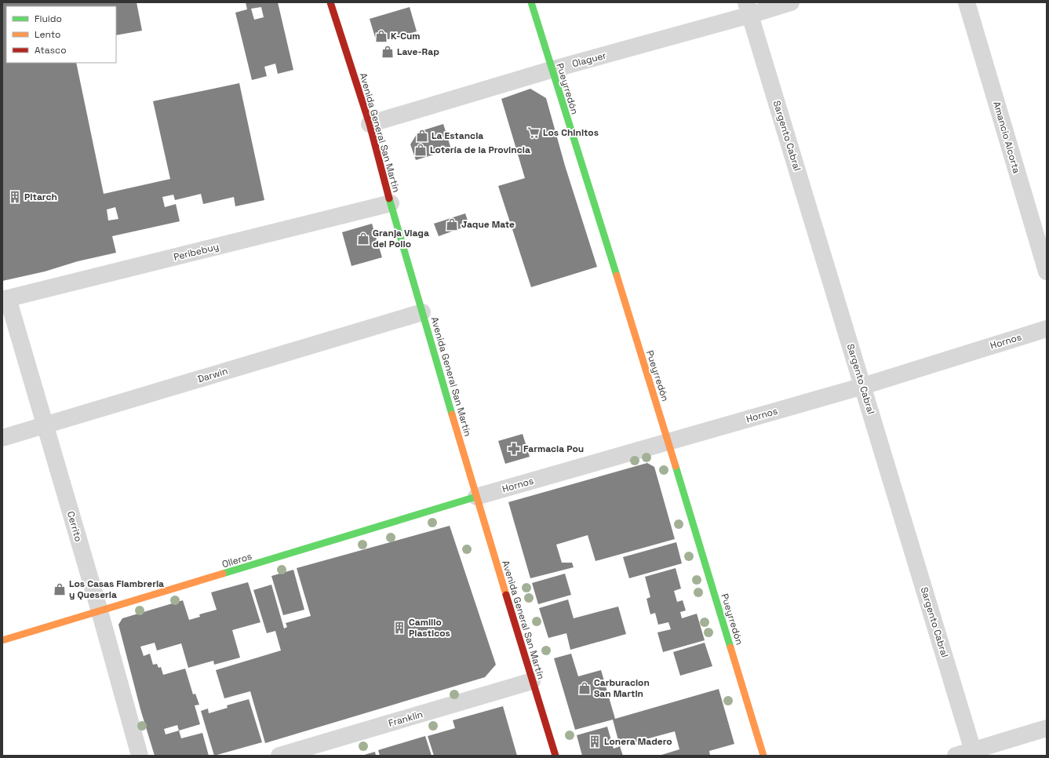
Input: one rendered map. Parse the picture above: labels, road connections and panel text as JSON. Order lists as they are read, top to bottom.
{
  "streets": {
    "street": [
      "Olaguer",
      "Pueyrredón",
      "Avenida General San Martín",
      "Sargento Cabral",
      "Amancio Alcorta",
      "Peribebuy",
      "Hornos",
      "Darwin",
      "Cerrito",
      "Olleros",
      "Franklin"
    ]
  },
  "crossings": [
    ["Olaguer", "Pueyrredón"],
    ["Olaguer", "Avenida General San Martín"],
    ["Olaguer", "Sargento Cabral"],
    ["Pueyrredón", "Hornos"],
    ["Avenida General San Martín", "Peribebuy"],
    ["Avenida General San Martín", "Hornos"],
    ["Avenida General San Martín", "Darwin"],
    ["Avenida General San Martín", "Olleros"],
    ["Avenida General San Martín", "Franklin"],
    ["Sargento Cabral", "Hornos"],
    ["Peribebuy", "Cerrito"],
    ["Hornos", "Olleros"],
    ["Darwin", "Cerrito"],
    ["Cerrito", "Olleros"]
  ],
  "places": {
    "shop": [
      "K-Cum",
      "Lave-Rap",
      "La Estancia",
      "Lotería de la Provincia",
      "Jaque Mate",
      "Granja Viaga del Pollo",
      "Los Casas Fiambreria y Queseria",
      "Carburacion San Martin"
    ],
    "supermarket": ["Los Chinitos"],
    "building": ["Pitarch", "Camillo Plasticos", "Lonera Madero"],
    "pharmacy": ["Farmacia Pou"]
  },
  "legend": ["Fluido", "Lento", "Atasco"]
}
